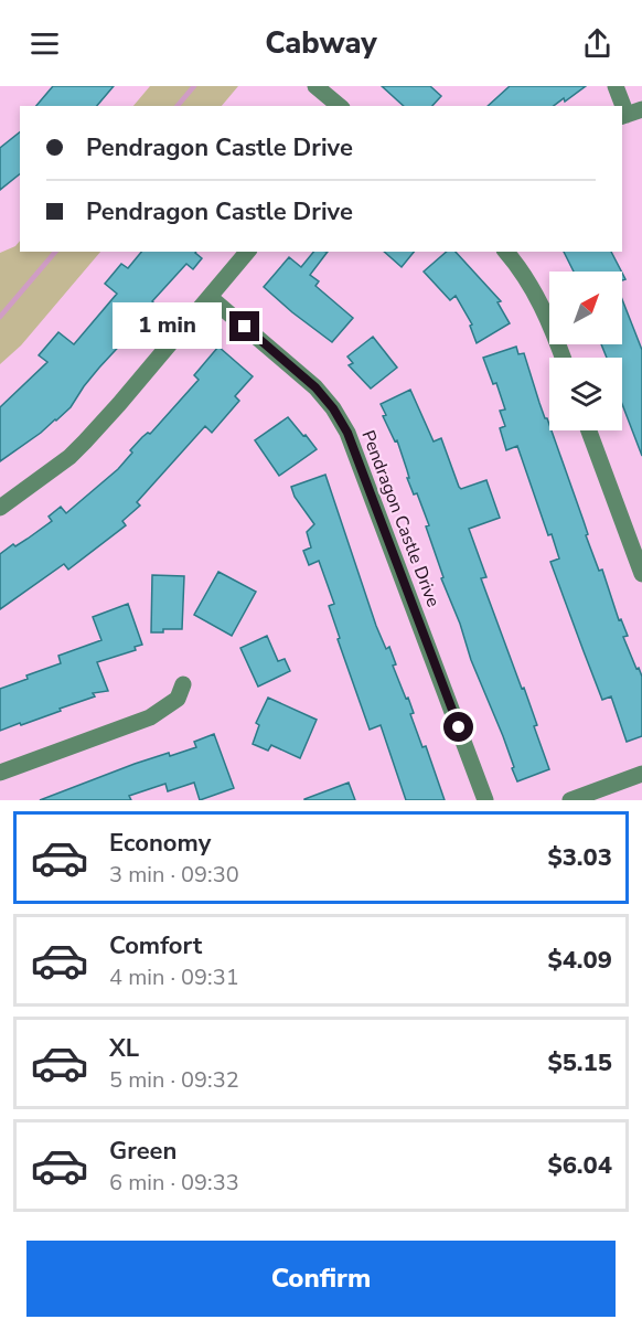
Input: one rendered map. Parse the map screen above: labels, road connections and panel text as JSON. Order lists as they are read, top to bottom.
{
  "streets": {
    "street": ["Pendragon Castle Drive"]
  },
  "north": "top right",
  "page": {
    "header": "Cabway",
    "banner": ["Pendragon Castle Drive", "Pendragon Castle Drive"],
    "bubble": "1 min",
    "list": [
      {
        "name": "Economy",
        "note": "3 min · 09:30",
        "value": "$3.03"
      },
      {
        "name": "Comfort",
        "note": "4 min · 09:31",
        "value": "$4.09"
      },
      {
        "name": "XL",
        "note": "5 min · 09:32",
        "value": "$5.15"
      },
      {
        "name": "Green",
        "note": "6 min · 09:33",
        "value": "$6.04"
      }
    ],
    "buttons": "Confirm"
  }
}
